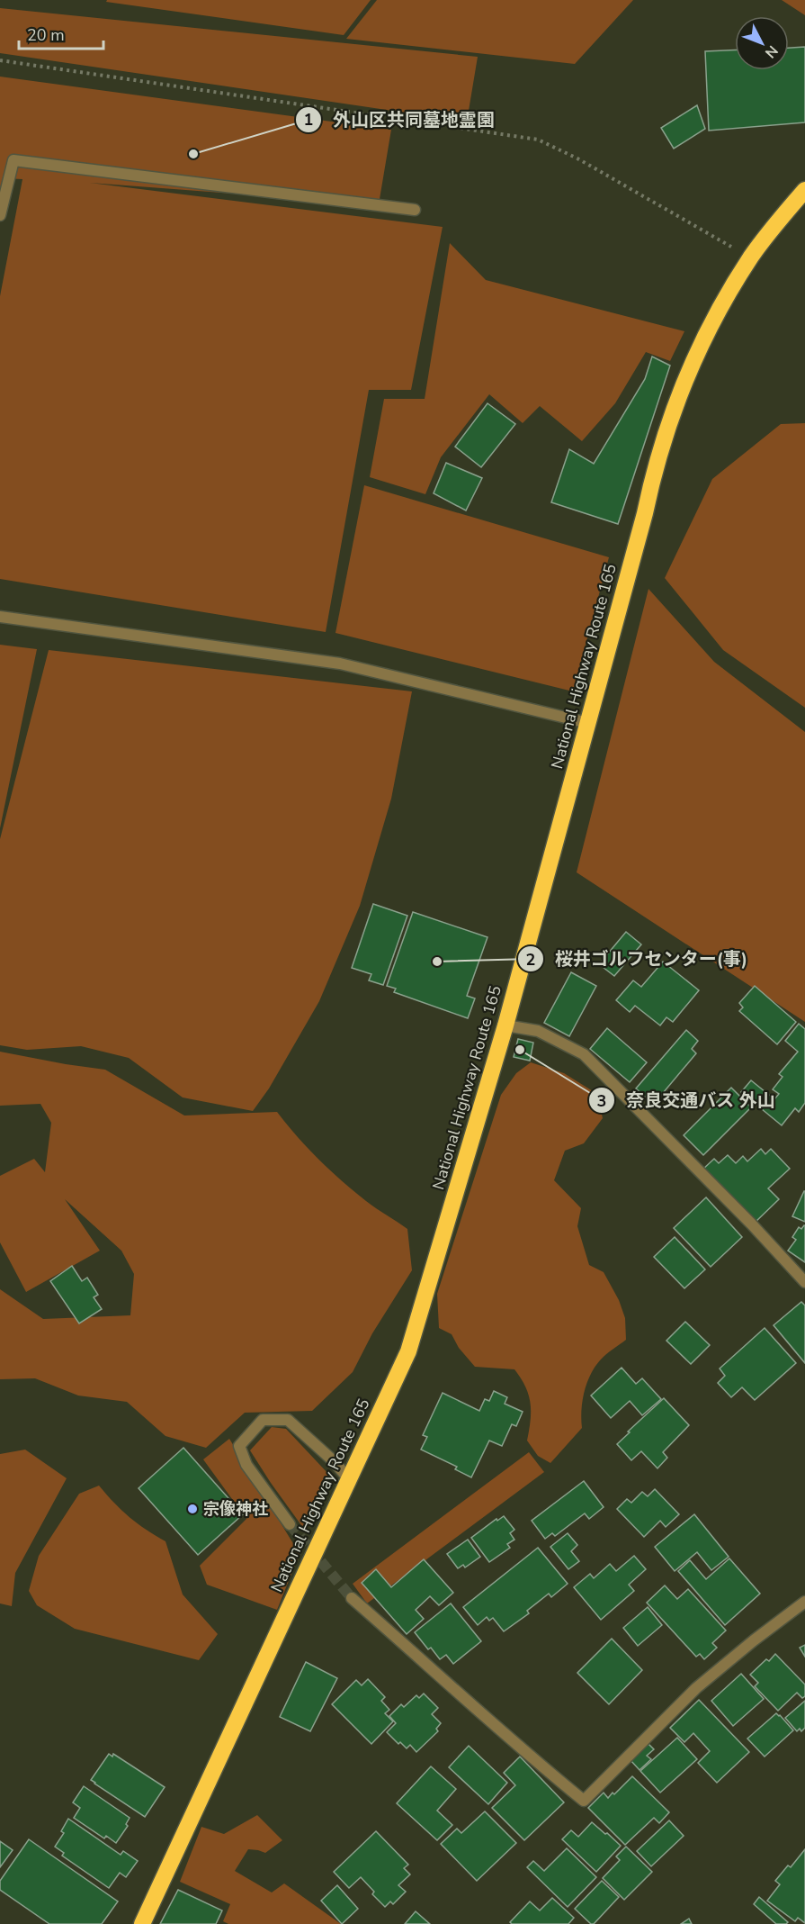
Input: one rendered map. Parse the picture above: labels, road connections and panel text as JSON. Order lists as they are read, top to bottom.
{
  "streets": {
    "highway": ["National Highway Route 165"]
  },
  "places": [
    "外山区共同墓地霊園",
    "桜井ゴルフセンター(事)",
    "奈良交通バス 外山",
    "宗像神社"
  ],
  "scale_bar": "20 m",
  "north": "bottom right"
}
